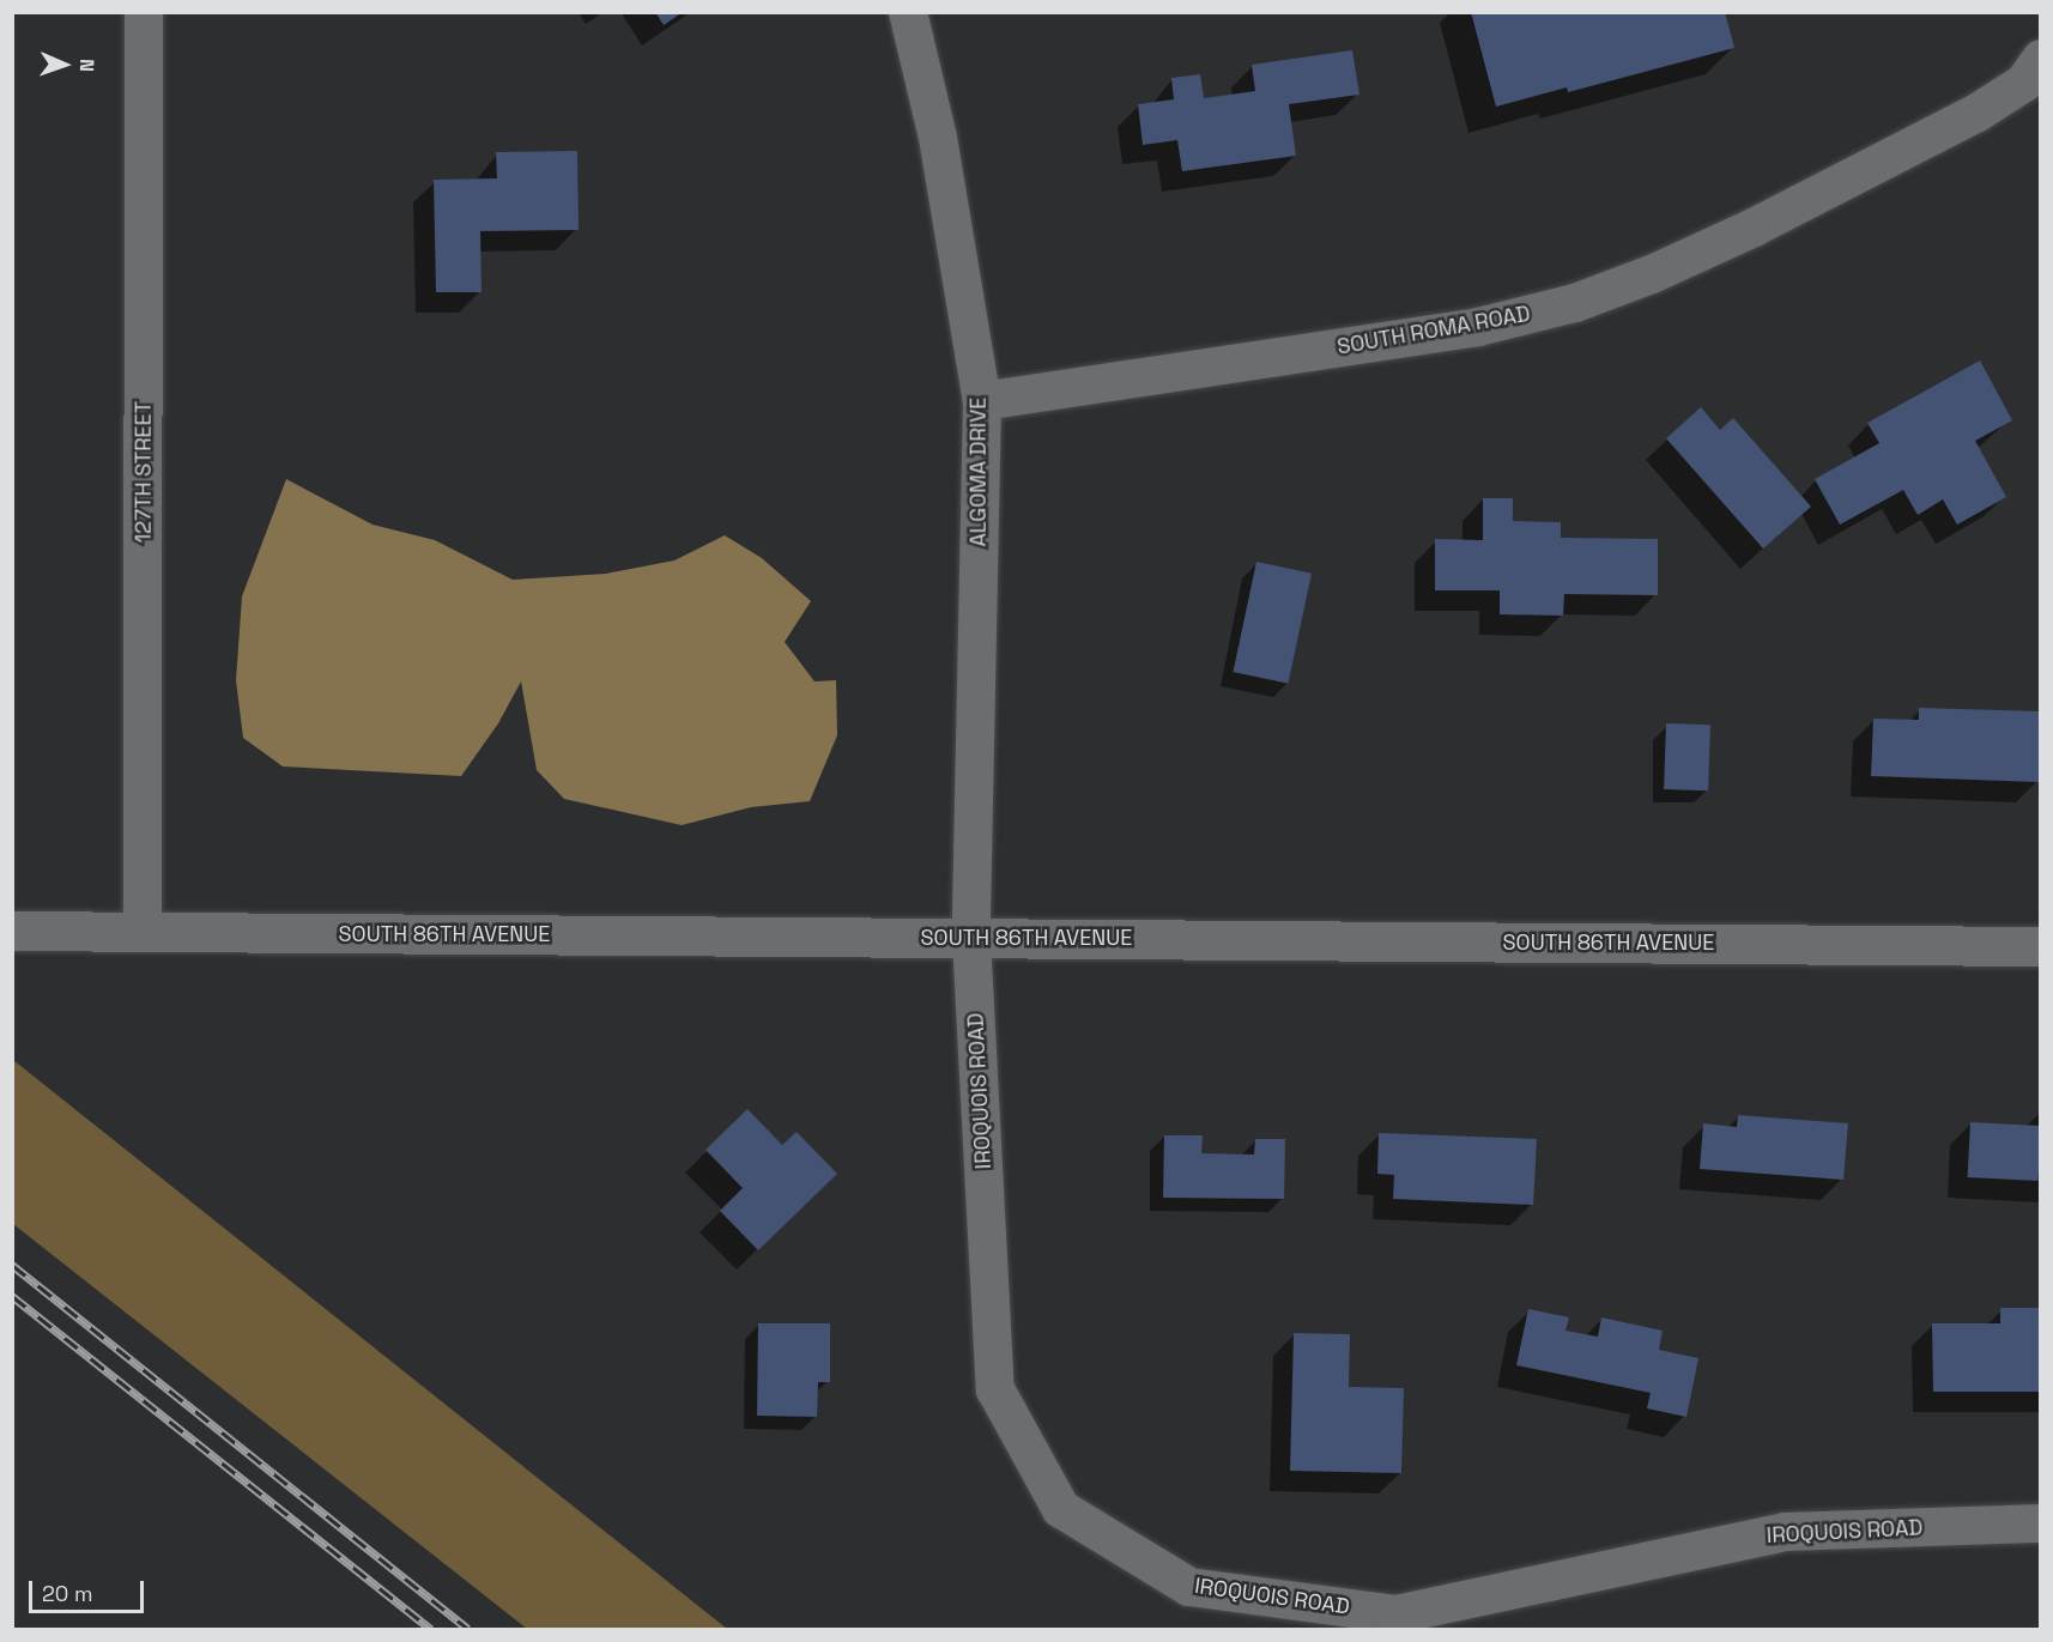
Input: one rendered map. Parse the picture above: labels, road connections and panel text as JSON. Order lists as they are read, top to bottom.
{
  "streets": {
    "street": [
      "SOUTH ROMA ROAD",
      "127TH STREET",
      "ALGOMA DRIVE",
      "SOUTH 86TH AVENUE",
      "IROQUOIS ROAD"
    ]
  },
  "crossings": [
    ["SOUTH ROMA ROAD", "ALGOMA DRIVE"],
    ["127TH STREET", "SOUTH 86TH AVENUE"],
    ["ALGOMA DRIVE", "SOUTH 86TH AVENUE"],
    ["ALGOMA DRIVE", "IROQUOIS ROAD"],
    ["SOUTH 86TH AVENUE", "IROQUOIS ROAD"]
  ],
  "scale_bar": "20 m",
  "north": "right"
}
